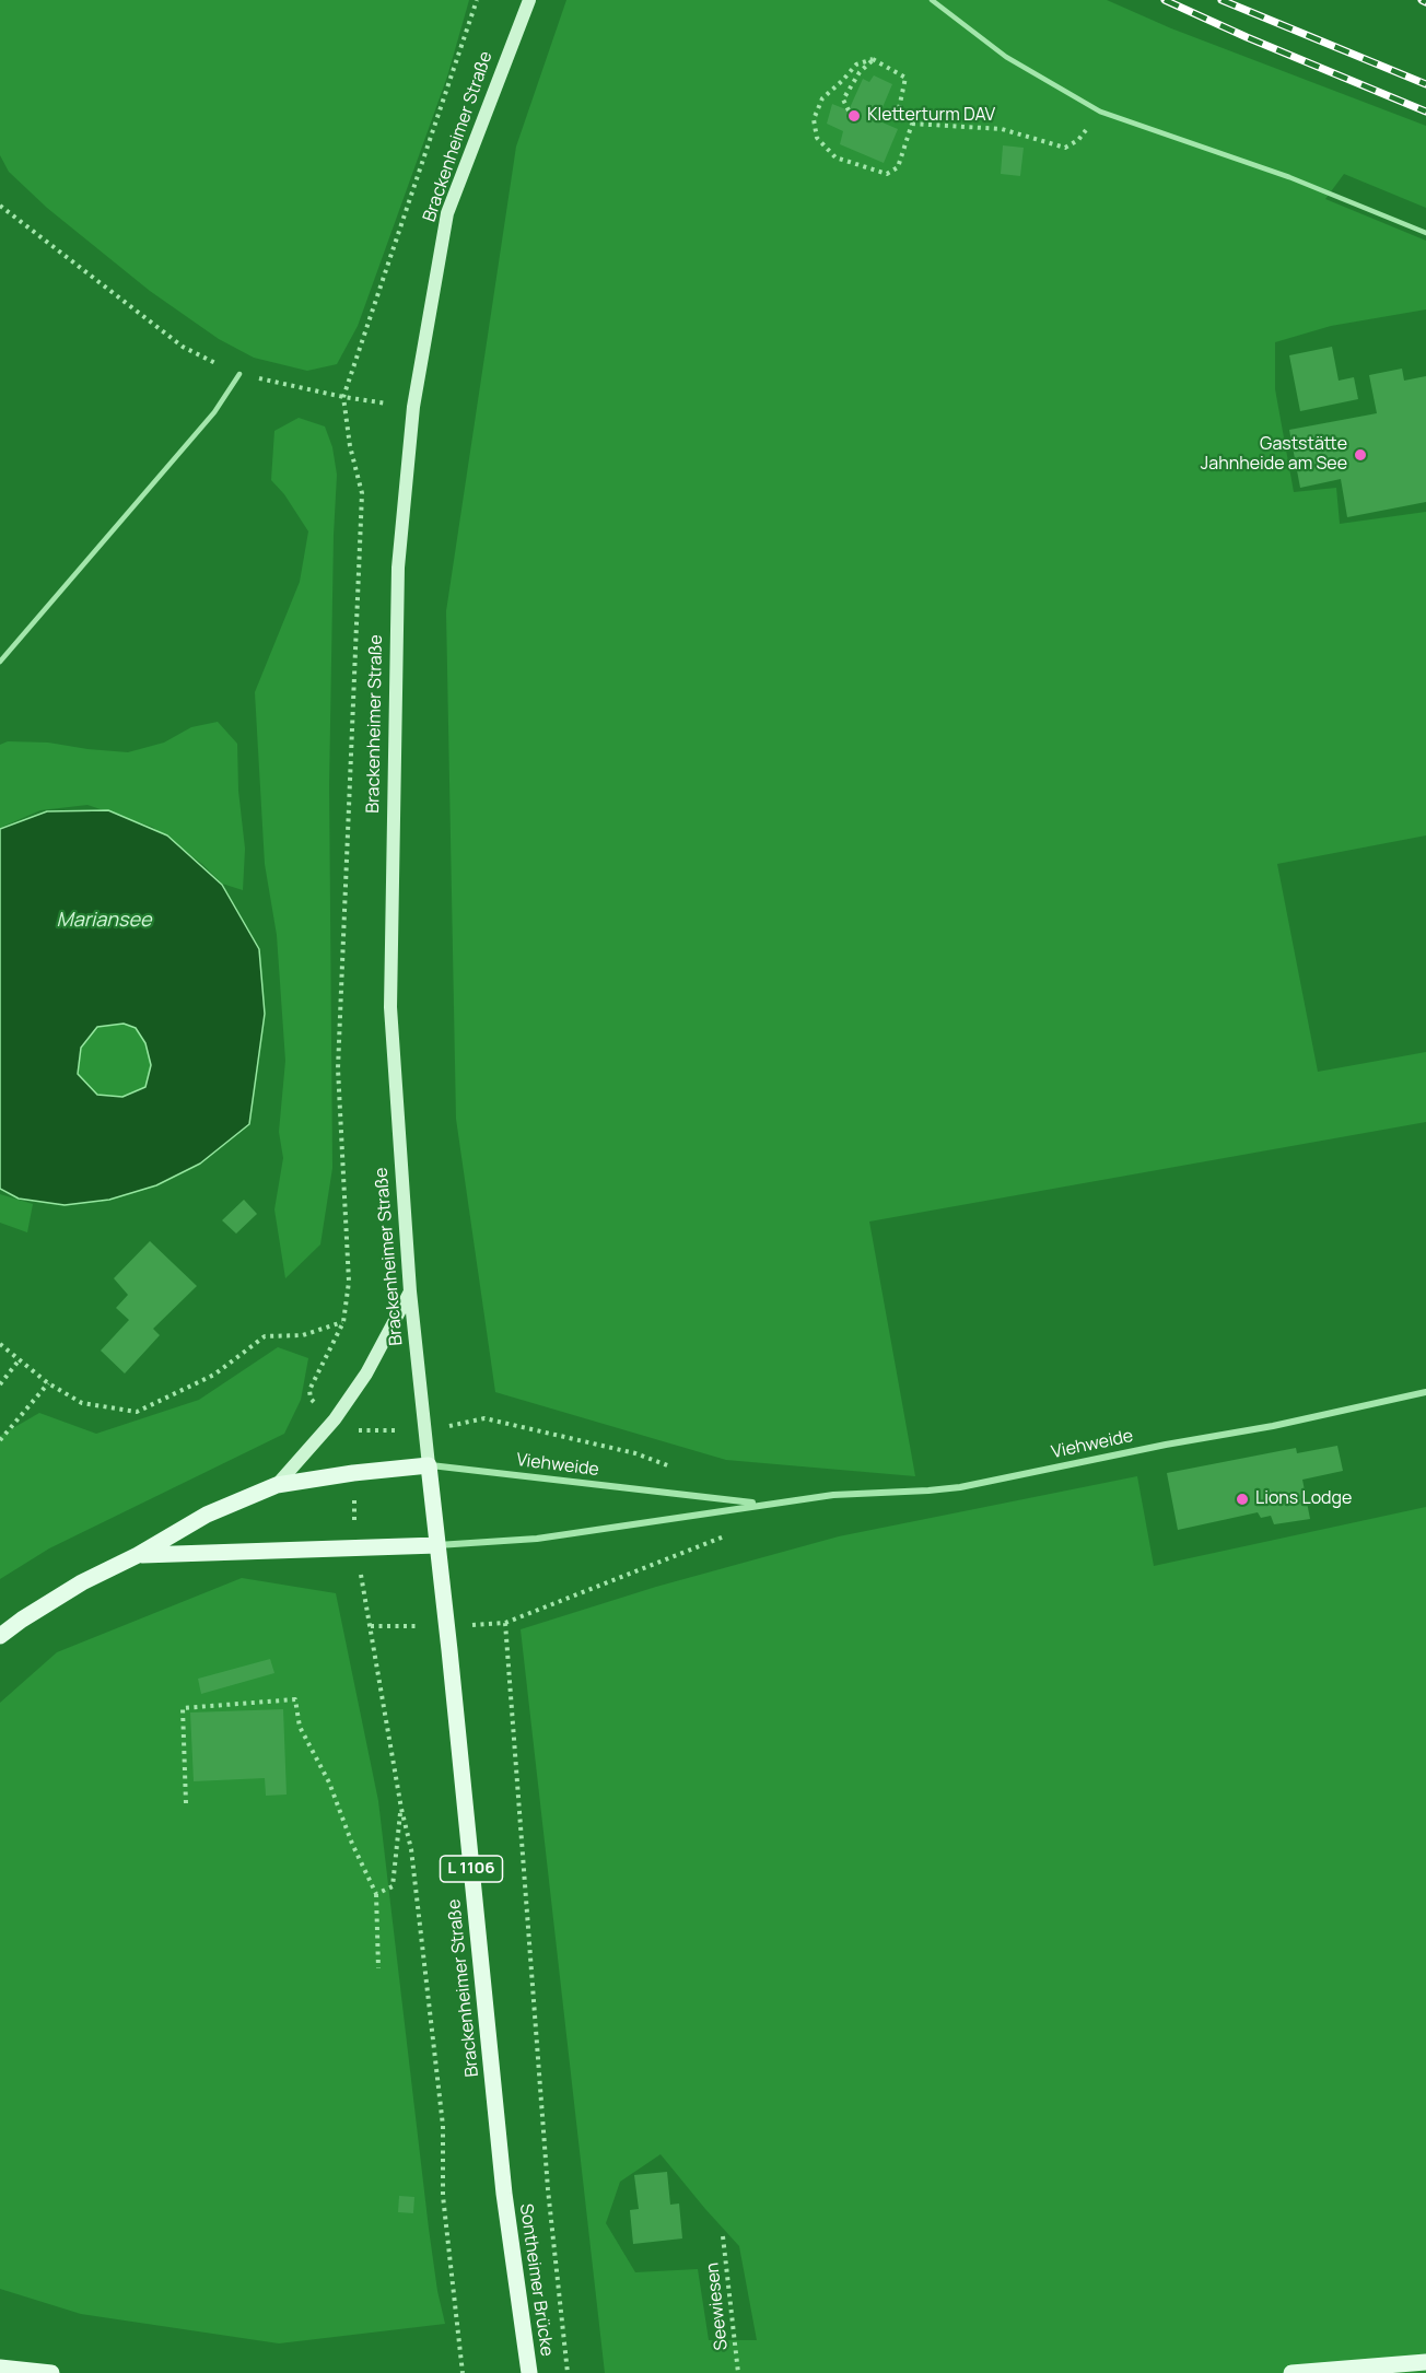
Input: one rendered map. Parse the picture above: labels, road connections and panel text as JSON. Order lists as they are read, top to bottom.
{
  "streets": {
    "main road": ["Brackenheimer Straße", "L 1106", "Sontheimer Brücke"],
    "street": ["Viehweide"],
    "path": ["Seewiesen"]
  },
  "crossings": [
    ["Brackenheimer Straße", "Viehweide"],
    ["Brackenheimer Straße", "Sontheimer Brücke"]
  ],
  "water": ["Mariansee"],
  "places": ["Kletterturm DAV", "Gaststätte Jahnheide am See", "Lions Lodge"]
}
